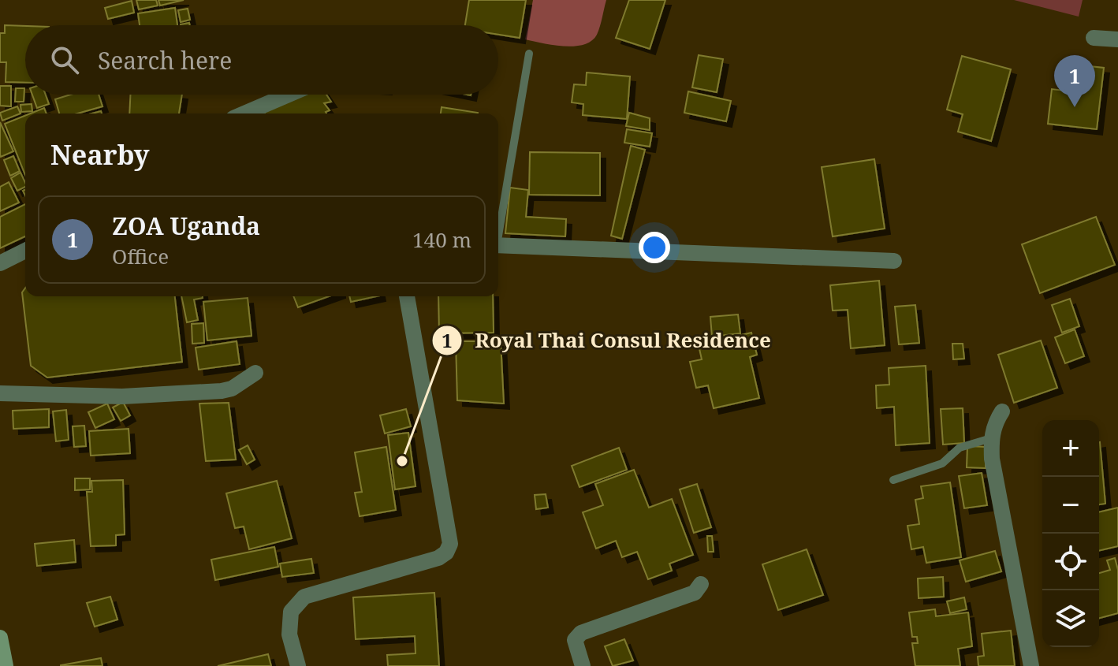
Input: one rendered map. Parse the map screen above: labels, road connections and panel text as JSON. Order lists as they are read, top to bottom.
{
  "places": ["Royal Thai Consul Residence"],
  "page": {
    "search": "Search here",
    "pins": "1",
    "heading": "Nearby",
    "list": [
      {
        "mark": "1",
        "name": "ZOA Uganda",
        "note": "Office",
        "value": "140 m"
      }
    ],
    "map_buttons": ["+", "−"]
  }
}
